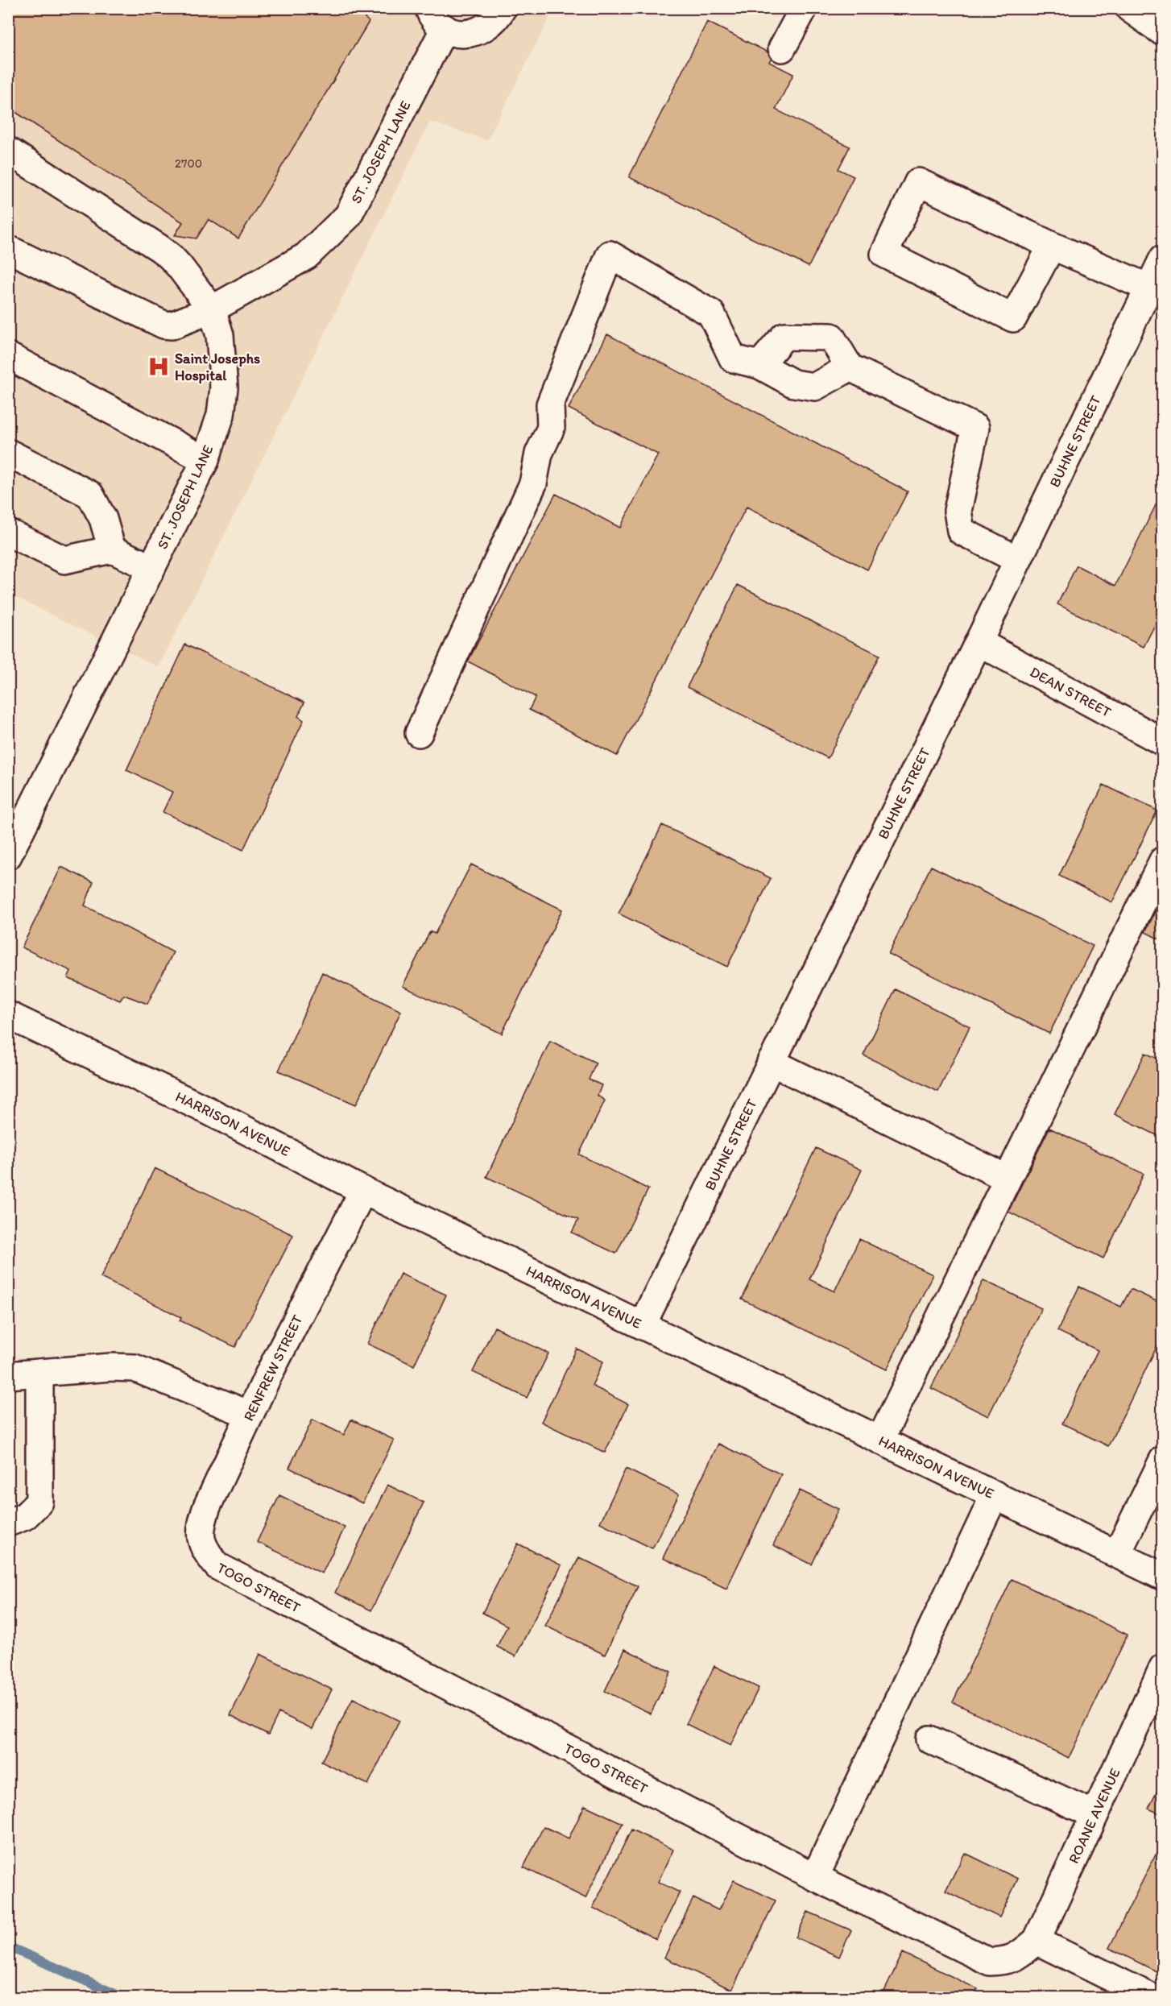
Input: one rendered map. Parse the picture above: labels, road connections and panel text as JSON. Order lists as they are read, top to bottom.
{
  "streets": {
    "street": [
      "ST. JOSEPH LANE",
      "BUHNE STREET",
      "DEAN STREET",
      "HARRISON AVENUE",
      "RENFREW STREET",
      "TOGO STREET",
      "ROANE AVENUE"
    ]
  },
  "crossings": [
    ["BUHNE STREET", "DEAN STREET"],
    ["BUHNE STREET", "HARRISON AVENUE"],
    ["HARRISON AVENUE", "RENFREW STREET"],
    ["RENFREW STREET", "TOGO STREET"],
    ["TOGO STREET", "ROANE AVENUE"]
  ],
  "places": {
    "hospital": ["Saint Josephs Hospital"]
  },
  "house_numbers": ["2700"]
}
